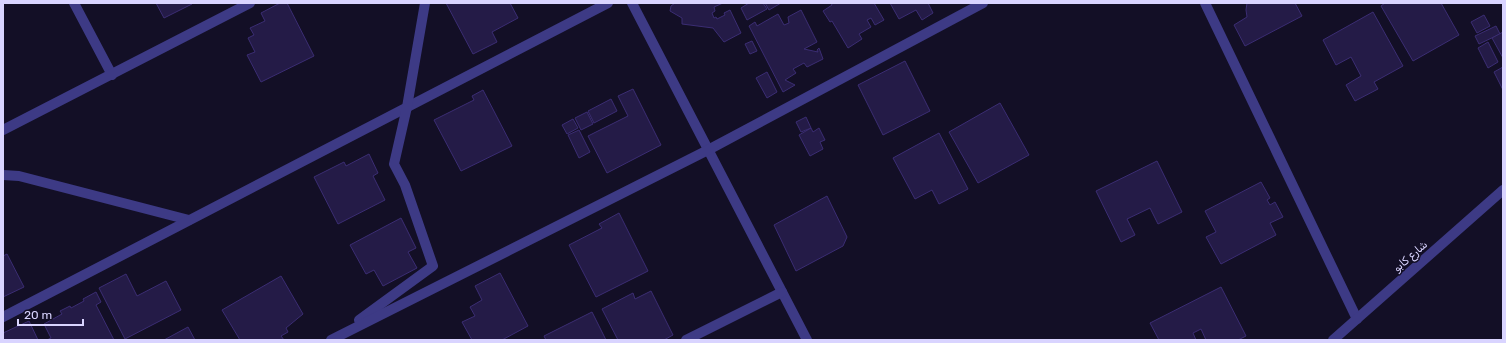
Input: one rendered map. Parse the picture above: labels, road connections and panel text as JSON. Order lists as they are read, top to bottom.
{
  "streets": {
    "street": ["شارع كابو"]
  },
  "scale_bar": "20 m"
}
